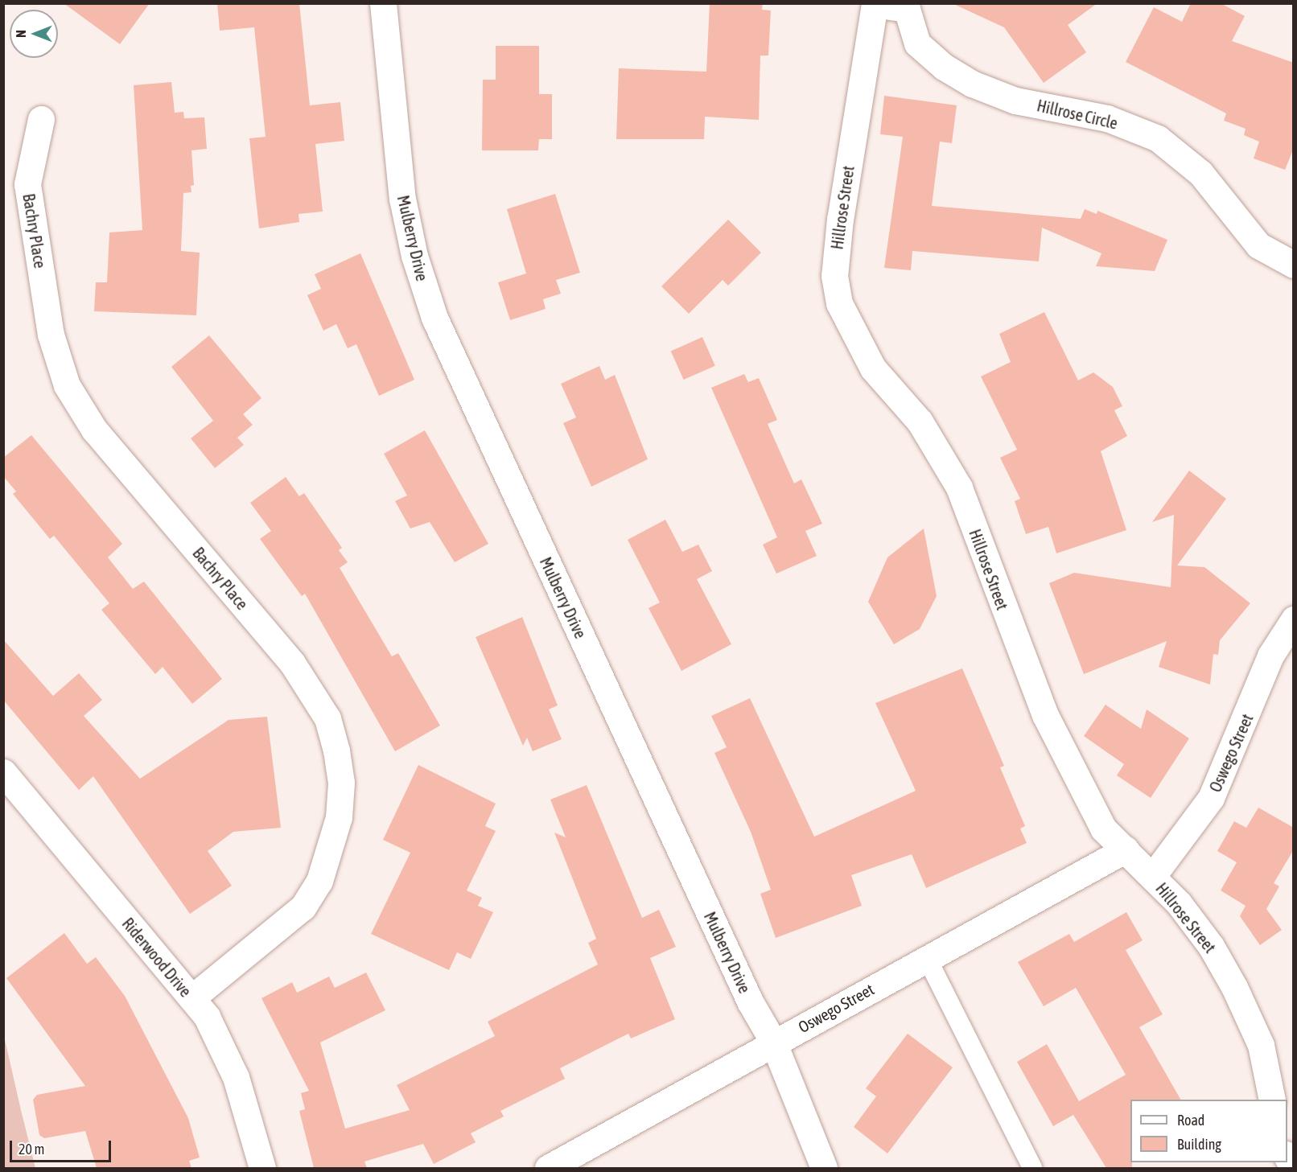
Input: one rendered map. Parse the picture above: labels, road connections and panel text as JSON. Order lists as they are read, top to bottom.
{
  "streets": {
    "street": [
      "Hillrose Circle",
      "Hillrose Street",
      "Bachry Place",
      "Mulberry Drive",
      "Oswego Street",
      "Riderwood Drive"
    ]
  },
  "crossings": [
    ["Hillrose Circle", "Hillrose Street"],
    ["Hillrose Street", "Oswego Street"],
    ["Bachry Place", "Riderwood Drive"],
    ["Mulberry Drive", "Oswego Street"]
  ],
  "legend": ["Road", "Building"],
  "scale_bar": "20 m",
  "north": "left"
}
